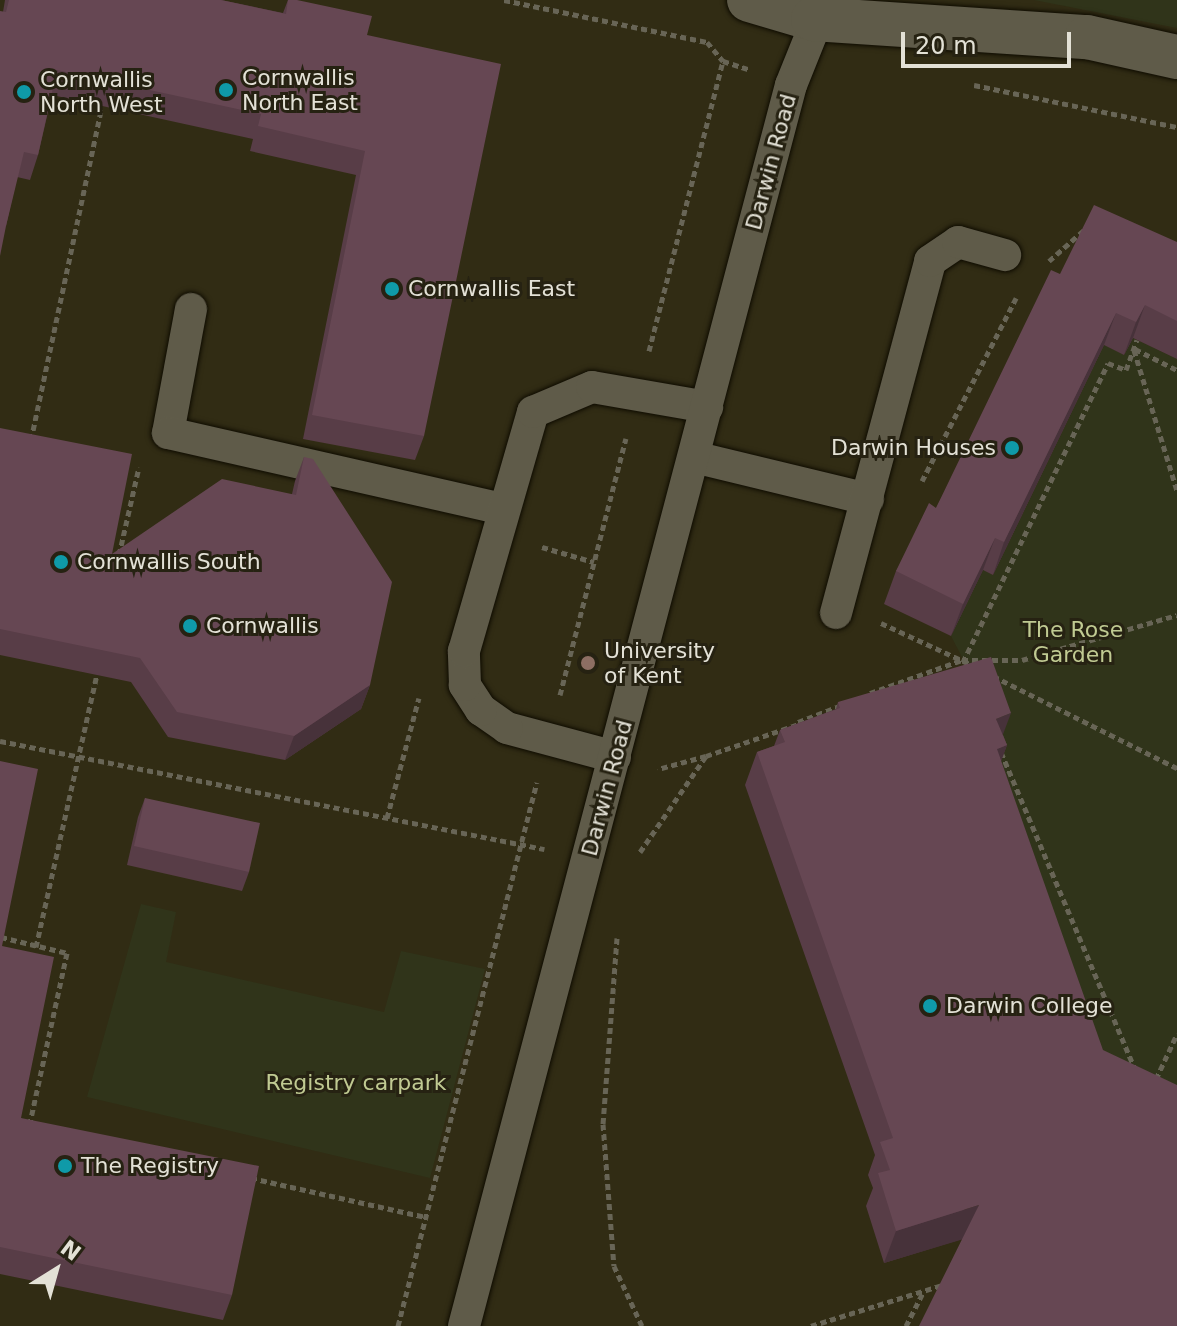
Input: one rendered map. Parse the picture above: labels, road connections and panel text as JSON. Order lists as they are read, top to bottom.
{
  "streets": {
    "lane": ["Darwin Road"]
  },
  "parks": ["The Rose Garden", "Registry carpark"],
  "places": [
    "Cornwallis North East",
    "Cornwallis North West",
    "Cornwallis East",
    "Darwin Houses",
    "Cornwallis South",
    "Cornwallis",
    "University of Kent",
    "Darwin College",
    "The Registry"
  ],
  "scale_bar": "20 m",
  "north": "top right"
}
